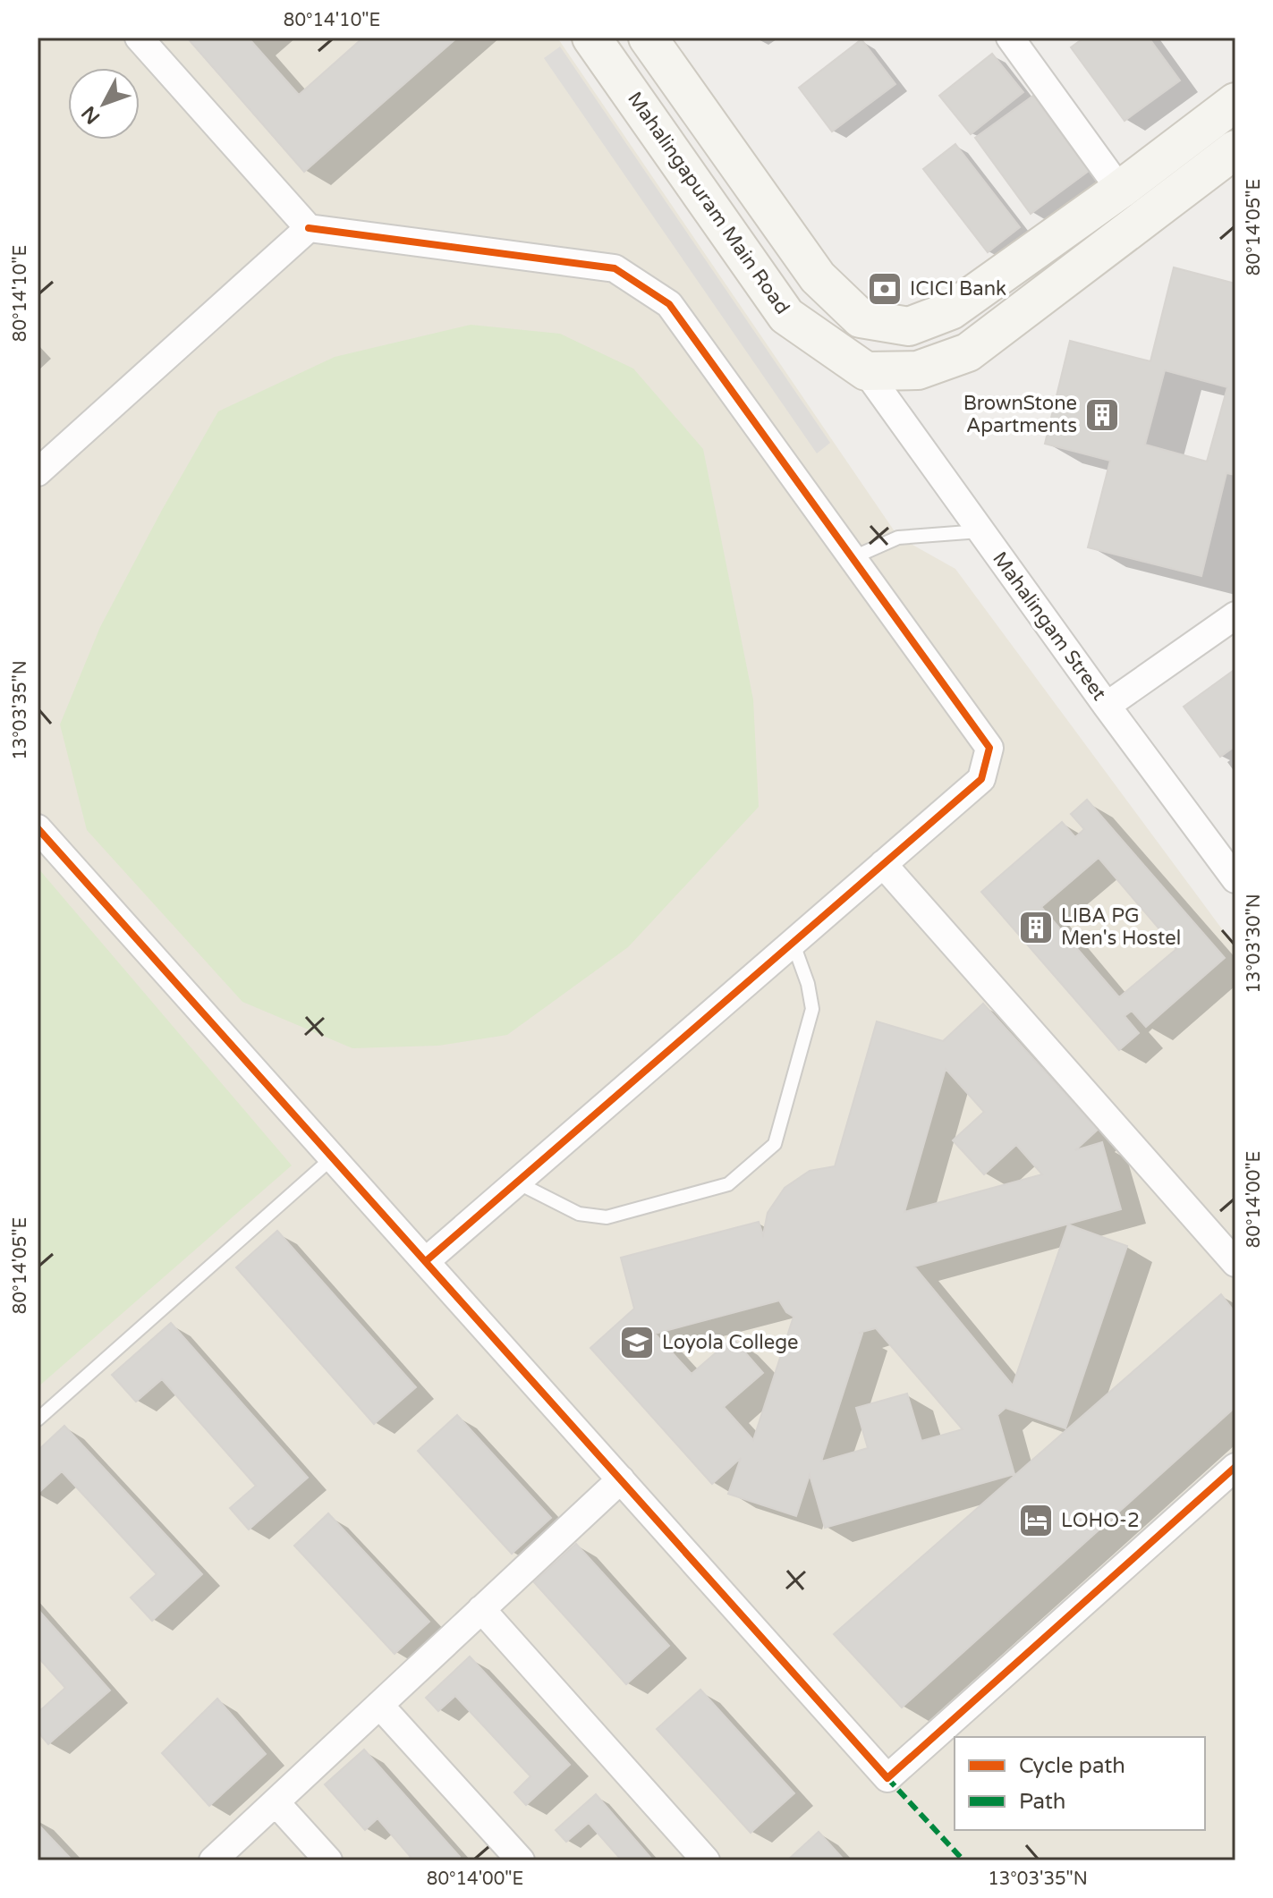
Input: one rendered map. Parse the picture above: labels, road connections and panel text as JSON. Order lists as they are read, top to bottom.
{
  "streets": {
    "main road": ["Mahalingapuram Main Road"],
    "street": ["Mahalingam Street"]
  },
  "crossings": [
    ["Mahalingapuram Main Road", "Mahalingam Street"]
  ],
  "places": {
    "bank": ["ICICI Bank"],
    "building": ["BrownStone Apartments", "LIBA PG Men's Hostel"],
    "school or university": ["Loyola College"],
    "hotel": ["LOHO-2"]
  },
  "legend": ["Cycle path", "Path"],
  "north": "bottom left",
  "coordinates": [
    "80°14'10\"E",
    "80°14'05\"E",
    "13°03'35\"N",
    "13°03'30\"N",
    "80°14'00\"E"
  ]
}
